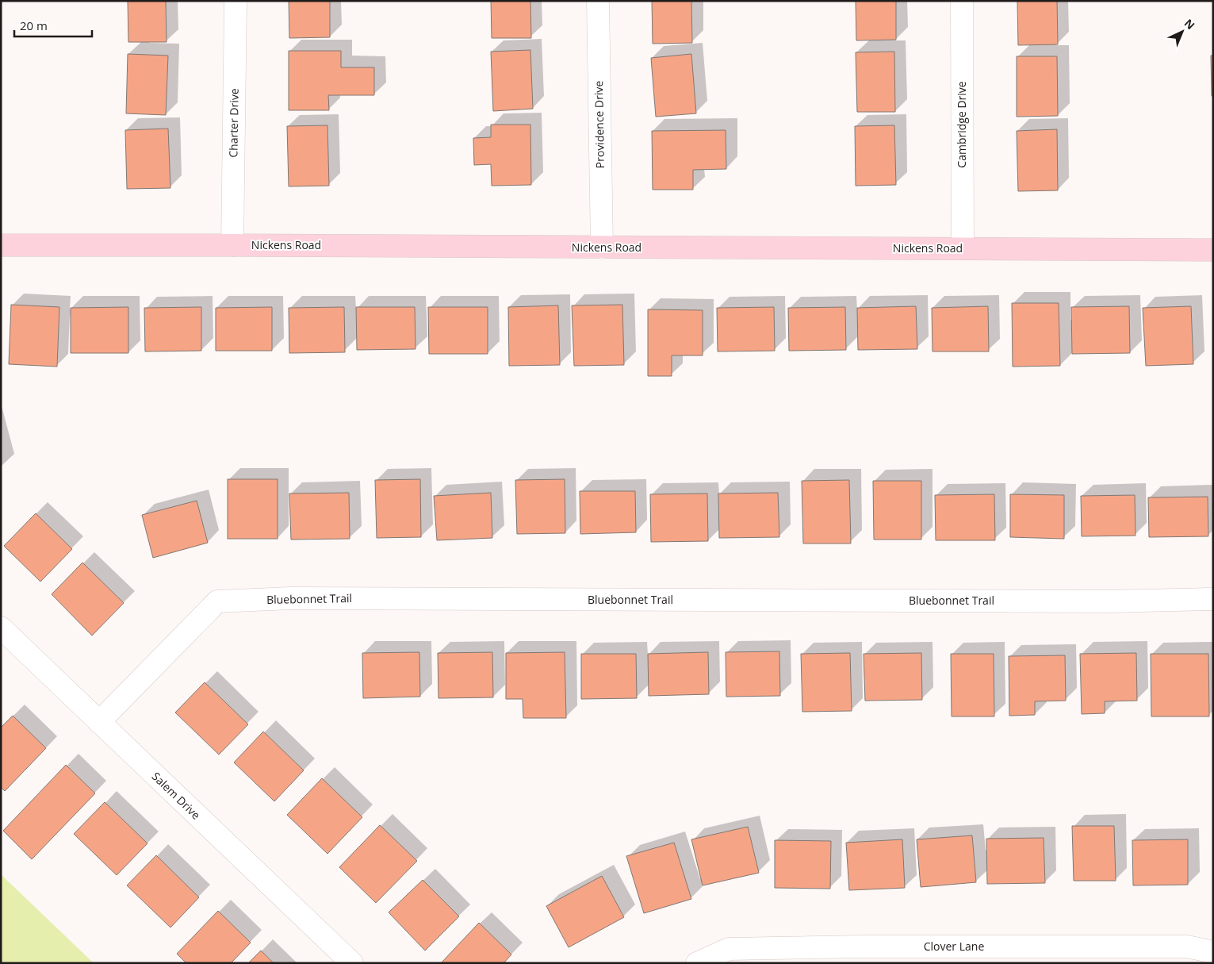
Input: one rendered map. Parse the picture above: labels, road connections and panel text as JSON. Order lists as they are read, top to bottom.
{
  "streets": {
    "street": [
      "Charter Drive",
      "Providence Drive",
      "Cambridge Drive",
      "Nickens Road",
      "Bluebonnet Trail",
      "Salem Drive",
      "Clover Lane"
    ]
  },
  "crossings": [
    ["Charter Drive", "Nickens Road"],
    ["Providence Drive", "Nickens Road"],
    ["Cambridge Drive", "Nickens Road"],
    ["Bluebonnet Trail", "Salem Drive"]
  ],
  "scale_bar": "20 m",
  "north": "top right"
}
